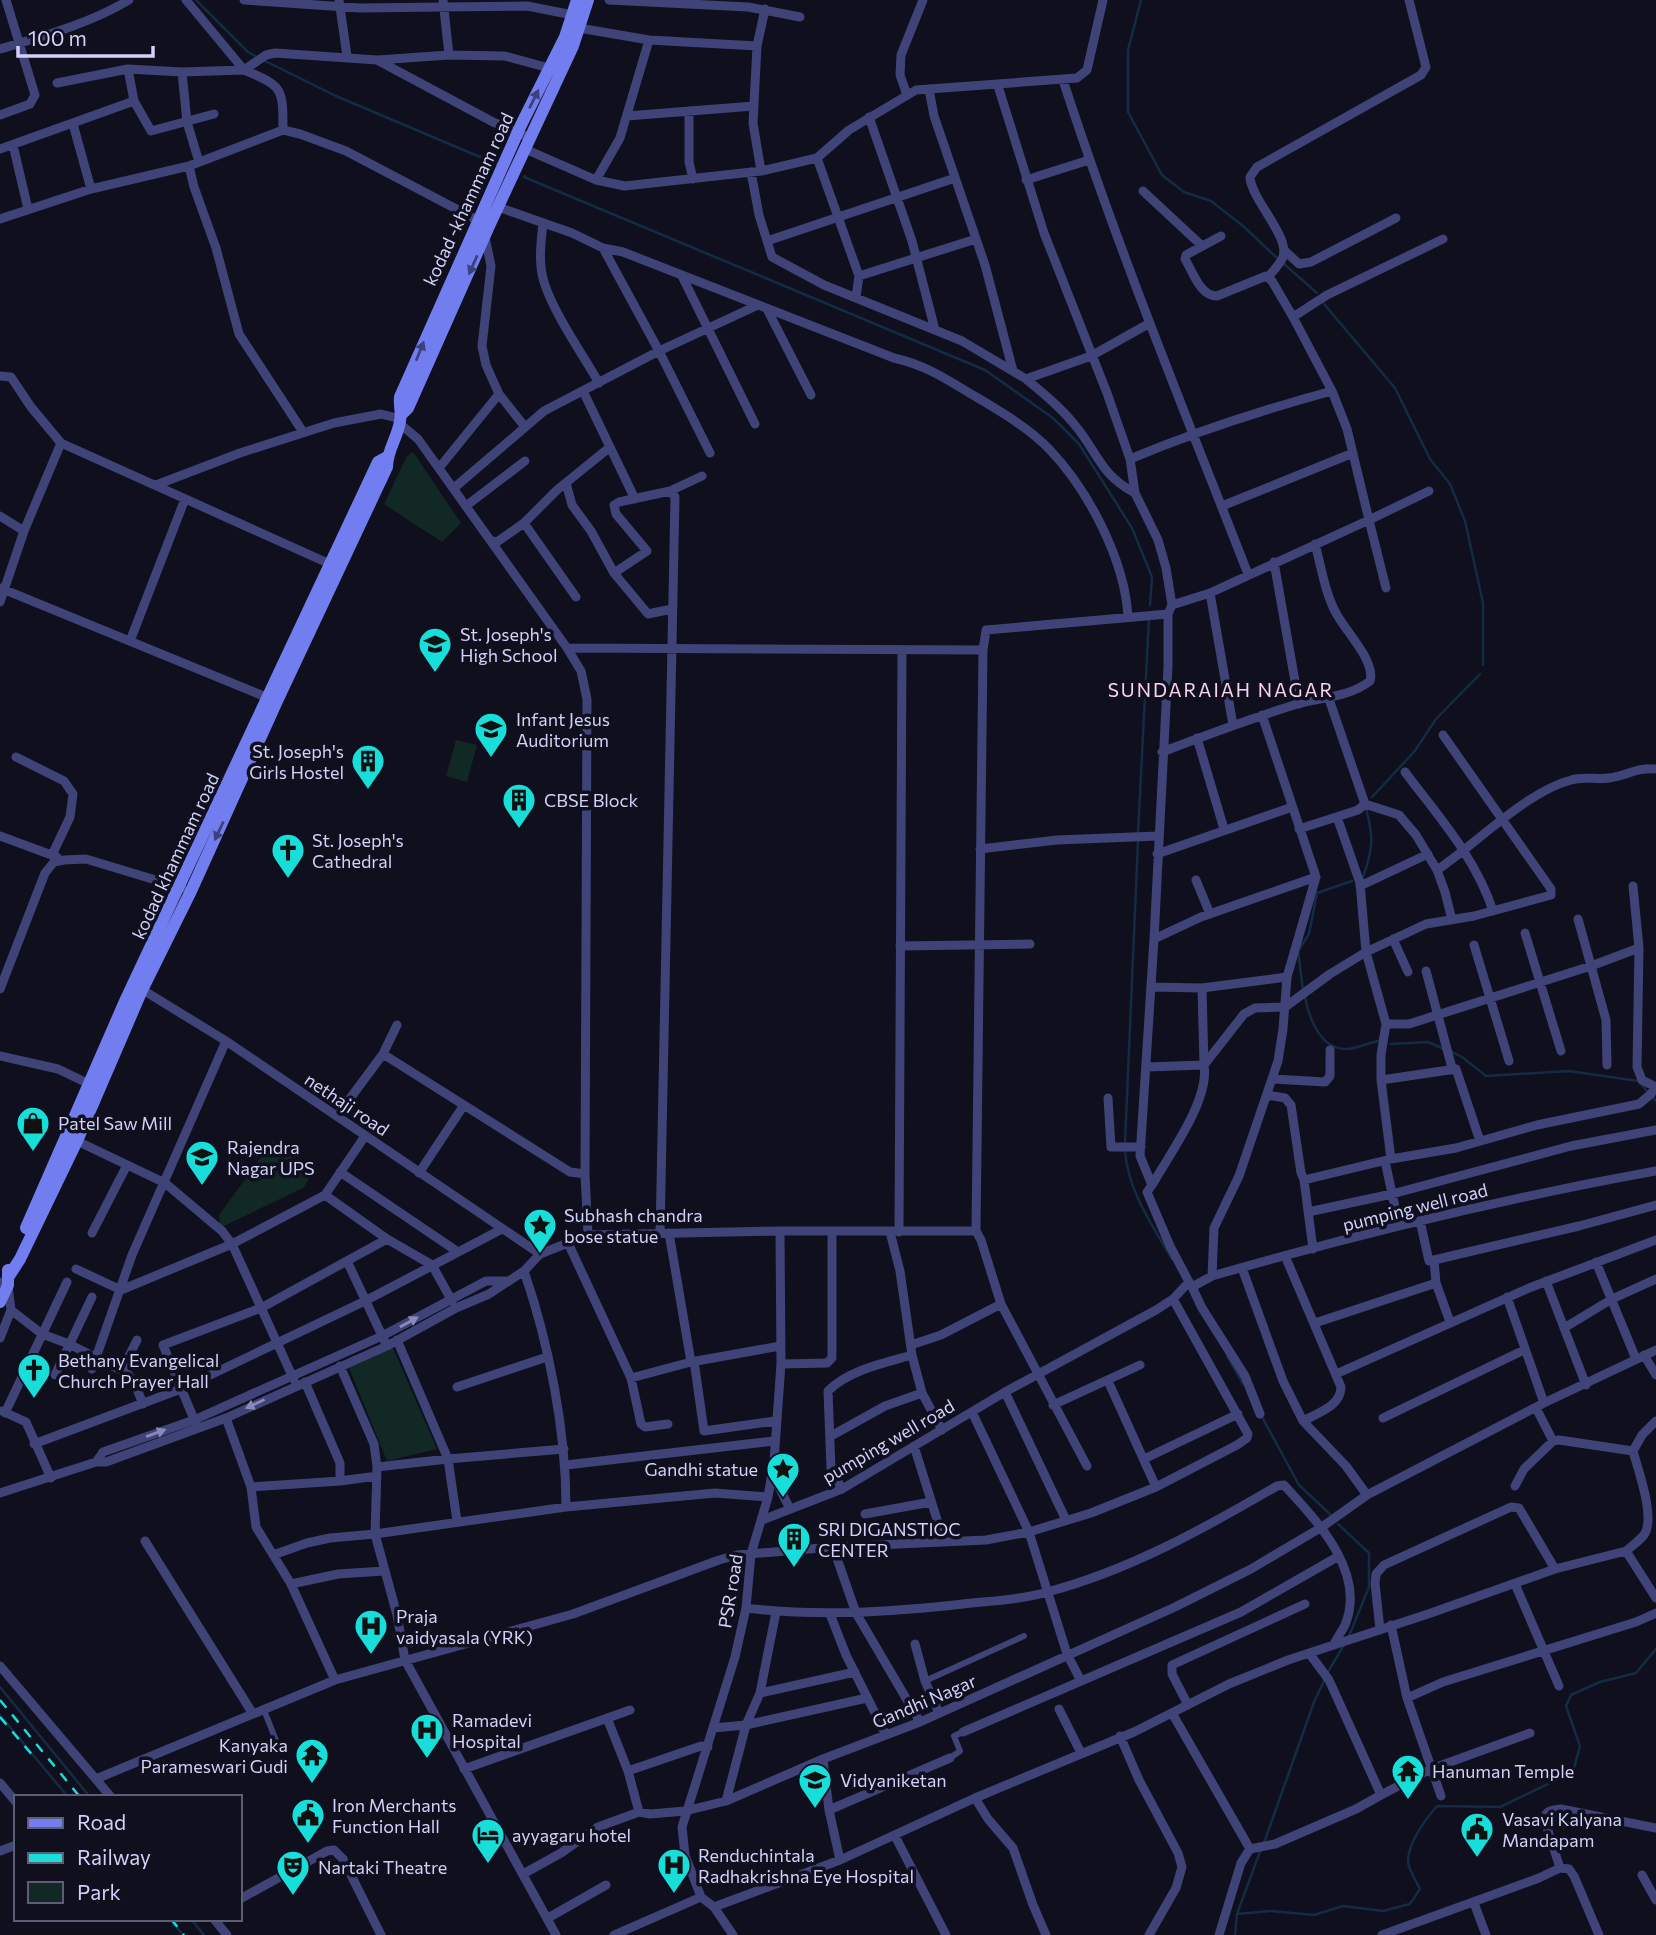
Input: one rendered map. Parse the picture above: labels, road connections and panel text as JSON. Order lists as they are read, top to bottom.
{
  "streets": {
    "main road": ["kodad -khammam road", "kodad khammam road"],
    "street": [
      "nethaji road",
      "pumping well road",
      "PSR road",
      "Gandhi Nagar"
    ]
  },
  "crossings": [
    ["kodad -khammam road", "kodad khammam road"],
    ["kodad khammam road", "nethaji road"],
    ["pumping well road", "PSR road"],
    ["PSR road", "Gandhi Nagar"]
  ],
  "districts": ["SUNDARAIAH NAGAR"],
  "places": {
    "school or university": [
      "St. Joseph's High School",
      "Infant Jesus Auditorium",
      "Rajendra Nagar UPS",
      "Vidyaniketan"
    ],
    "building": ["St. Joseph's Girls Hostel", "CBSE Block", "SRI DIGANSTIOC CENTER"],
    "church": ["St. Joseph's Cathedral", "Bethany Evangelical Church Prayer Hall"],
    "shop": ["Patel Saw Mill"],
    "place": ["Subhash chandra bose statue", "Gandhi statue"],
    "hospital": ["Praja vaidyasala (YRK)", "Ramadevi Hospital", "Renduchintala Radhakrishna Eye Hospital"],
    "temple": ["Kanyaka Parameswari Gudi", "Hanuman Temple"],
    "public building": ["Iron Merchants Function Hall", "Vasavi Kalyana Mandapam"],
    "hotel": ["ayyagaru hotel"],
    "theatre": ["Nartaki Theatre"]
  },
  "legend": ["Road", "Railway", "Park"],
  "scale_bar": "100 m"
}
